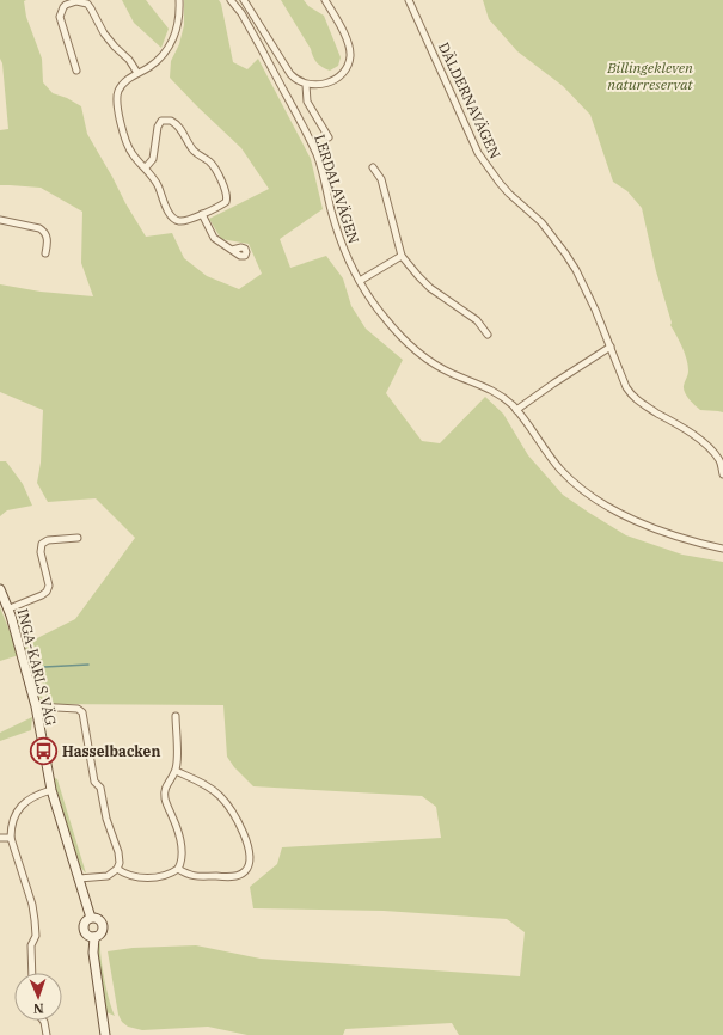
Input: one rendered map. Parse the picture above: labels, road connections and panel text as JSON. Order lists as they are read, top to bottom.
{
  "streets": {
    "street": ["DÄLDERNAVÄGEN", "LERDALAVÄGEN", "INGA-KARLS VÄG"]
  },
  "parks": ["Billingekleven naturreservat"],
  "places": {
    "bus stop": ["Hasselbacken"]
  },
  "north": "bottom"
}
